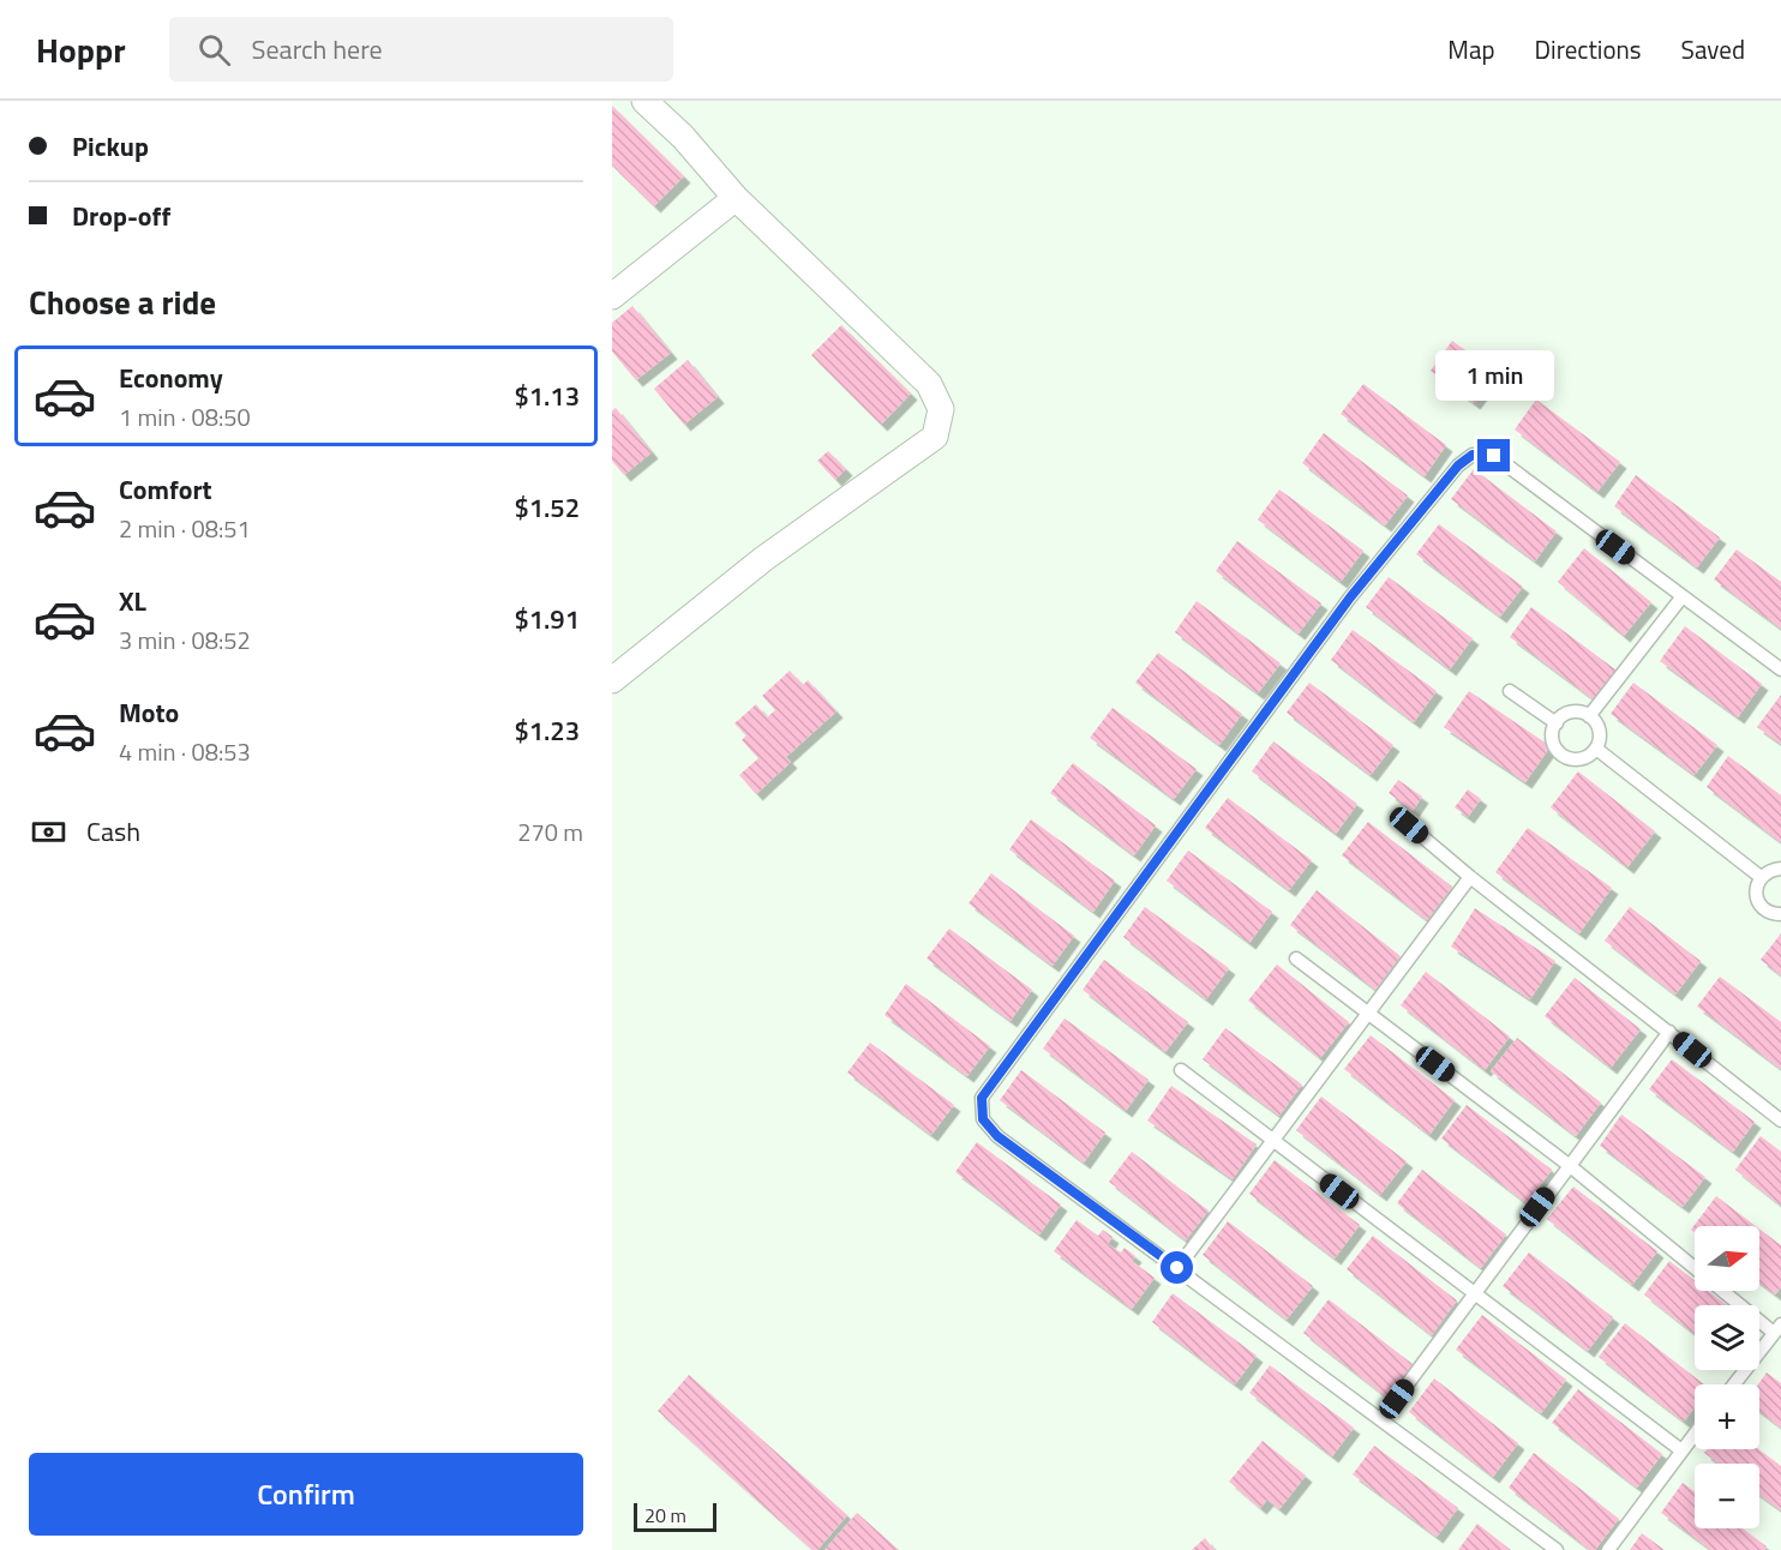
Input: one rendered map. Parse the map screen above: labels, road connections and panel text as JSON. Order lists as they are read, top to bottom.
{
  "scale_bar": "20 m",
  "north": "right",
  "page": {
    "header": "Hoppr",
    "search": "Search here",
    "nav": ["Map", "Directions", "Saved"],
    "banner": ["Pickup", "Drop-off"],
    "heading": "Choose a ride",
    "list": [
      {
        "name": "Economy",
        "note": "1 min · 08:50",
        "value": "$1.13"
      },
      {
        "name": "Comfort",
        "note": "2 min · 08:51",
        "value": "$1.52"
      },
      {
        "name": "XL",
        "note": "3 min · 08:52",
        "value": "$1.91"
      },
      {
        "name": "Moto",
        "note": "4 min · 08:53",
        "value": "$1.23"
      }
    ],
    "bubble": "1 min",
    "pay": ["Cash", "270 m"],
    "map_buttons": ["+", "−"],
    "buttons": "Confirm",
    "scale": "20 m"
  }
}
